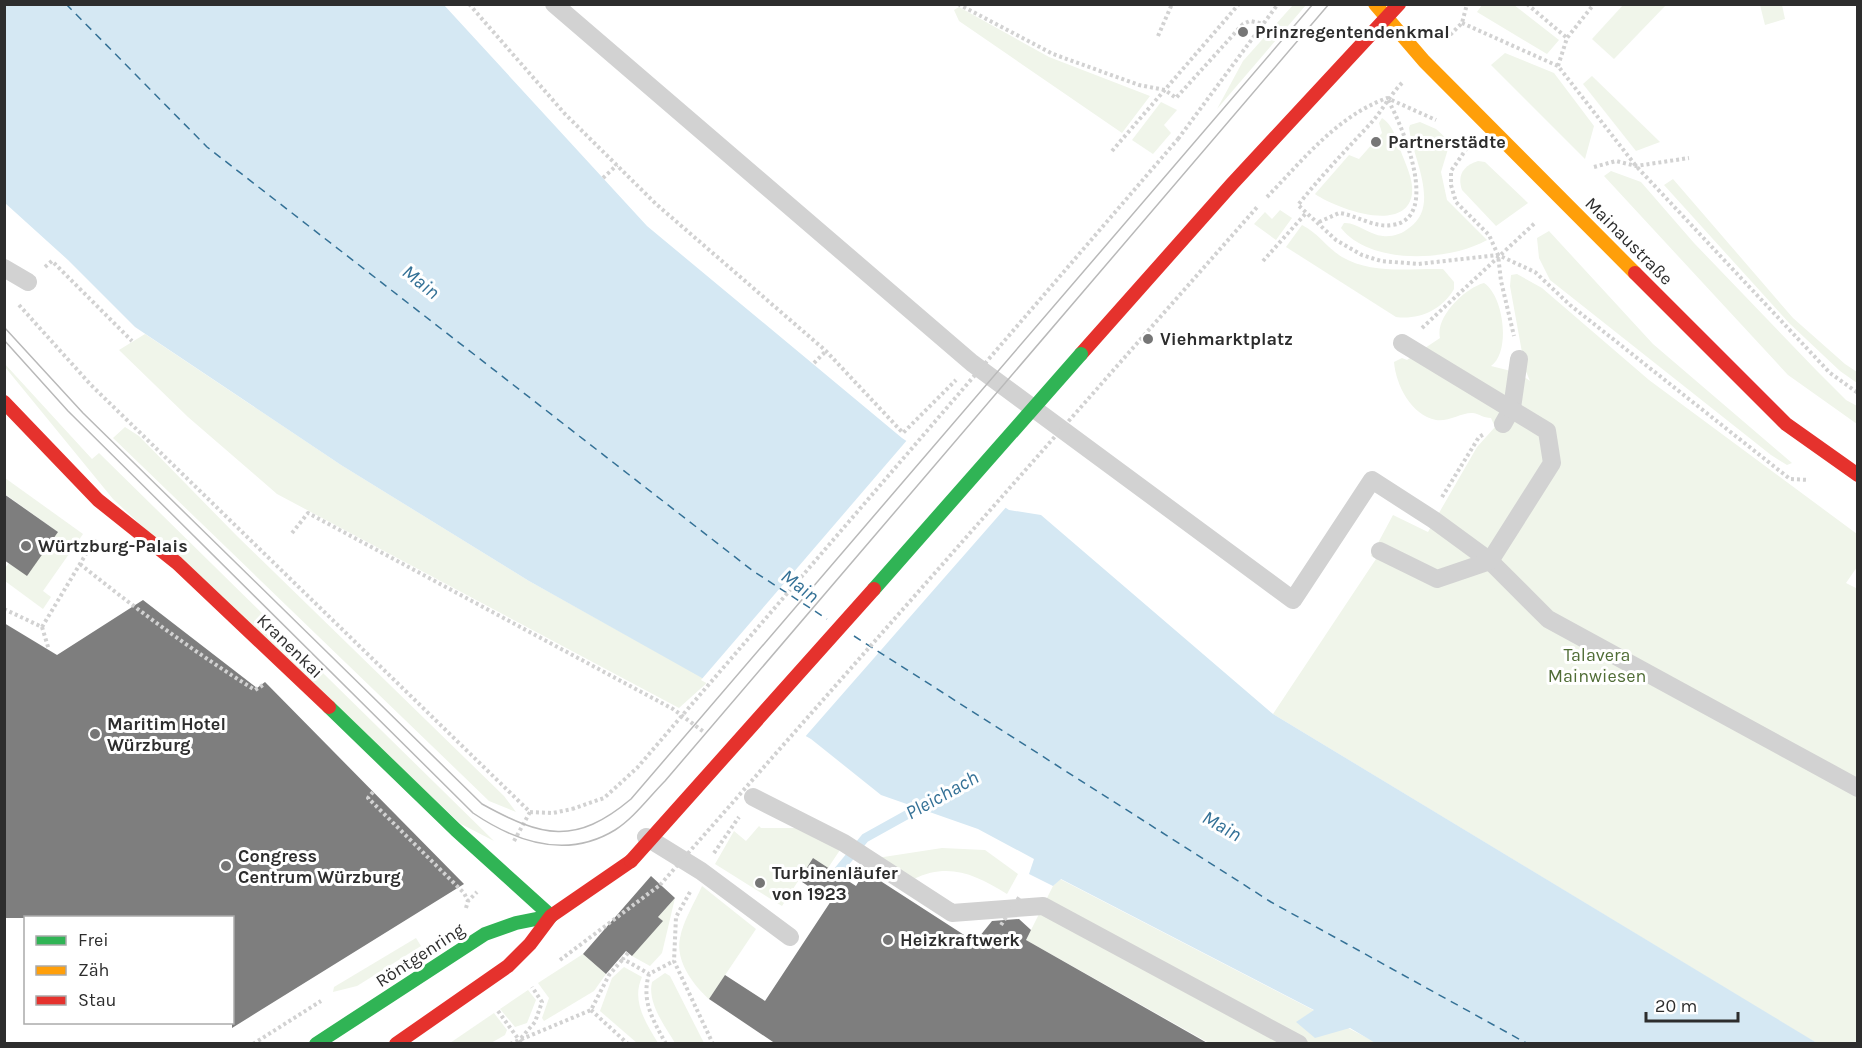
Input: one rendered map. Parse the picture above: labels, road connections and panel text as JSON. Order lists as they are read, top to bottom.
{
  "streets": {
    "main road": ["Mainaustraße", "Kranenkai", "Röntgenring"]
  },
  "crossings": [
    ["Mainaustraße", "Röntgenring"],
    ["Kranenkai", "Röntgenring"]
  ],
  "water": ["Main", "Pleichach"],
  "parks": ["Talavera Mainwiesen"],
  "places": [
    "Prinzregentendenkmal",
    "Partnerstädte",
    "Viehmarktplatz",
    "Würtzburg-Palais",
    "Maritim Hotel Würzburg",
    "Congress Centrum Würzburg",
    "Turbinenläufer von 1923",
    "Heizkraftwerk"
  ],
  "legend": ["Frei", "Zäh", "Stau"],
  "scale_bar": "20 m"
}
